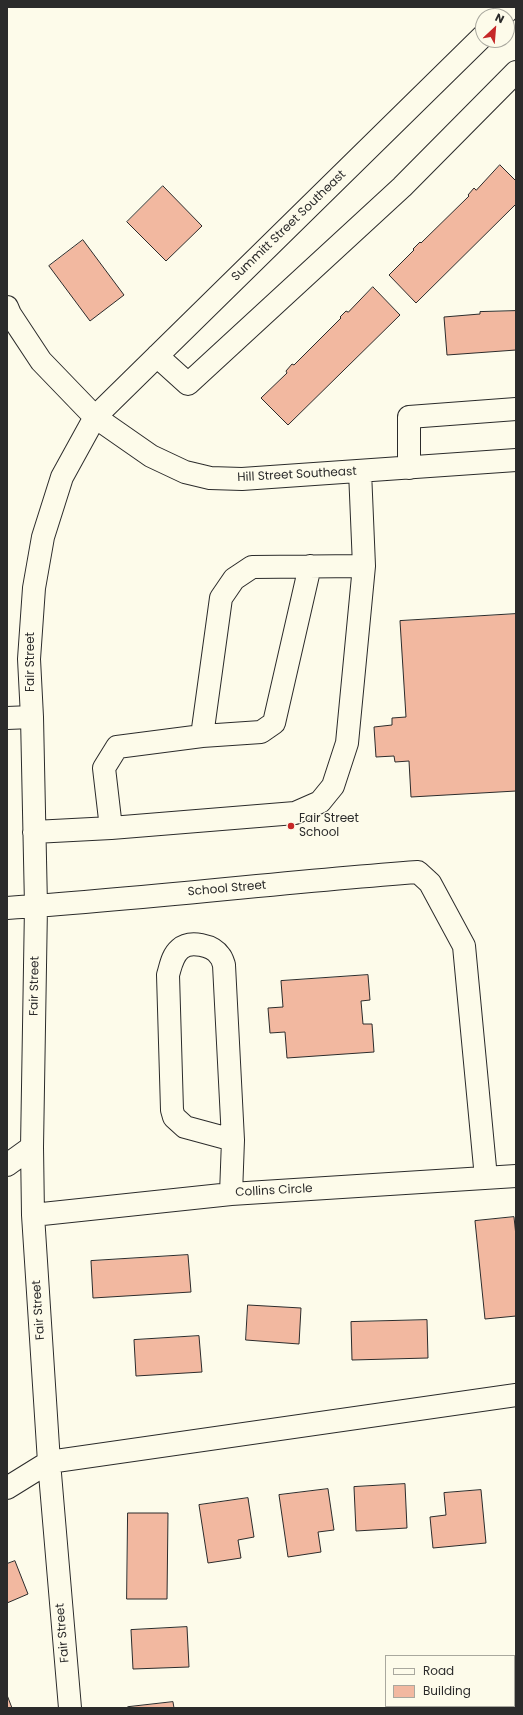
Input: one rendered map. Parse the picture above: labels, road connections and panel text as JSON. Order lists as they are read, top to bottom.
{
  "streets": {
    "street": [
      "Summitt Street Southeast",
      "Hill Street Southeast",
      "Fair Street",
      "School Street",
      "Collins Circle"
    ]
  },
  "crossings": [
    ["Summitt Street Southeast", "Hill Street Southeast"],
    ["Summitt Street Southeast", "Fair Street"],
    ["Hill Street Southeast", "Fair Street"],
    ["Fair Street", "School Street"],
    ["Fair Street", "Collins Circle"],
    ["School Street", "Collins Circle"]
  ],
  "places": ["Fair Street School"],
  "legend": ["Road", "Building"],
  "north": "top right"
}
